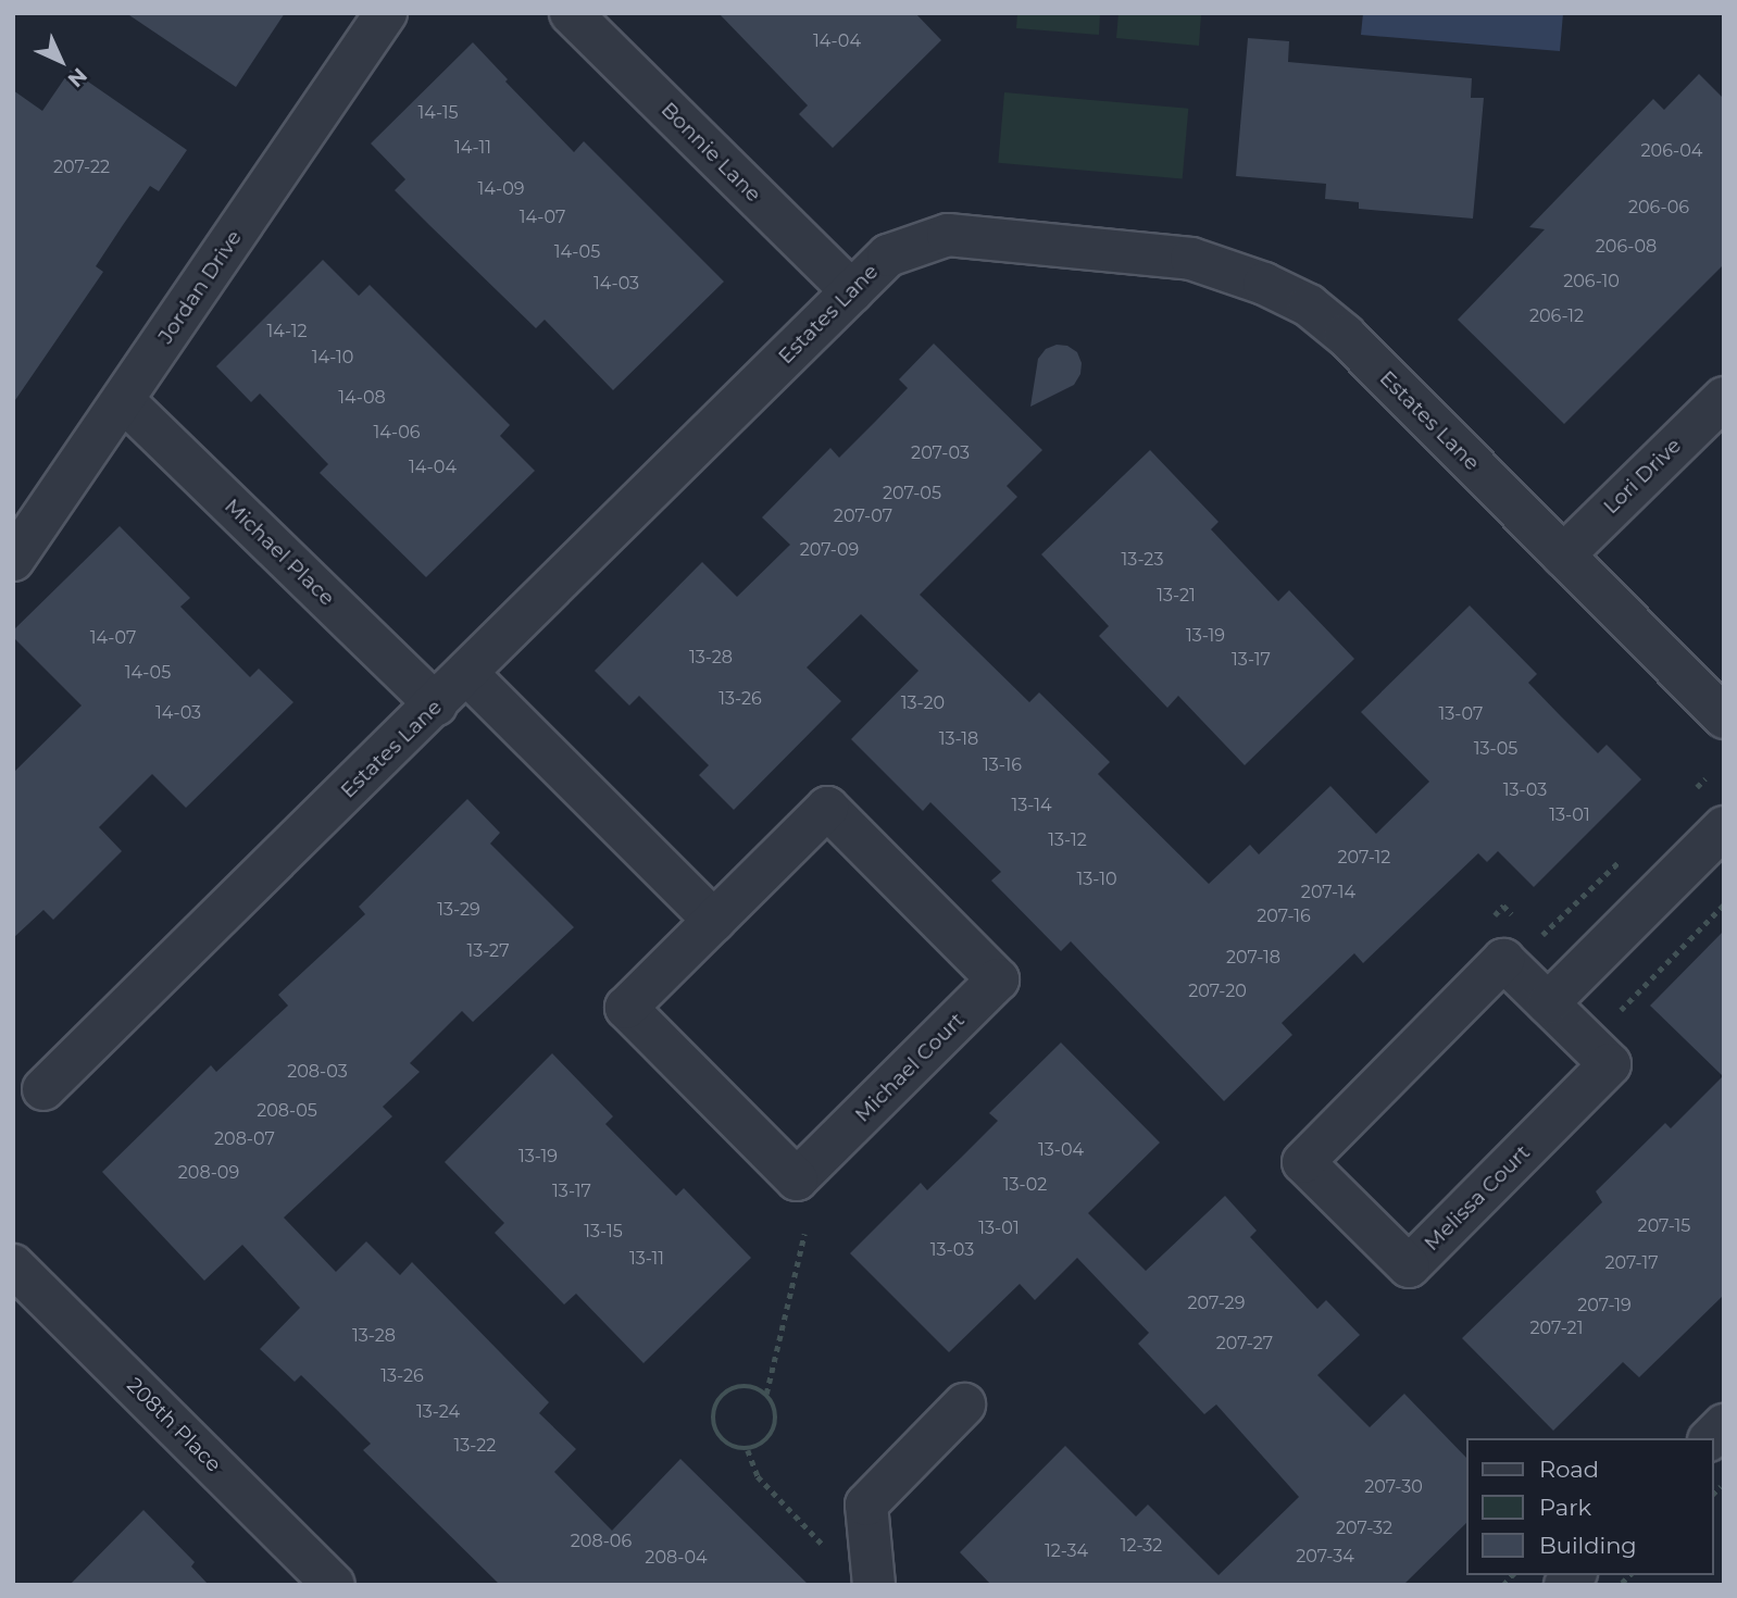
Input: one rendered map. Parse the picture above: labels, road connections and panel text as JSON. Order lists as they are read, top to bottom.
{
  "streets": {
    "street": [
      "Bonnie Lane",
      "Jordan Drive",
      "Estates Lane",
      "Lori Drive",
      "Michael Place",
      "Michael Court",
      "Melissa Court",
      "208th Place"
    ]
  },
  "crossings": [
    ["Bonnie Lane", "Estates Lane"],
    ["Jordan Drive", "Michael Place"],
    ["Estates Lane", "Lori Drive"],
    ["Estates Lane", "Michael Place"]
  ],
  "house_numbers": [
    "14-04",
    "14-15",
    "14-11",
    "206-04",
    "207-22",
    "14-09",
    "206-06",
    "14-07",
    "206-08",
    "14-05",
    "206-10",
    "14-03",
    "206-12",
    "14-12",
    "14-10",
    "14-08",
    "14-06",
    "207-03",
    "14-04",
    "207-05",
    "207-07",
    "207-09",
    "13-23",
    "13-21",
    "13-19",
    "14-07",
    "13-28",
    "13-17",
    "14-05",
    "13-26",
    "13-20",
    "14-03",
    "13-07",
    "13-18",
    "13-05",
    "13-16",
    "13-03",
    "13-14",
    "13-01",
    "13-12",
    "207-12",
    "13-10",
    "207-14",
    "13-29",
    "207-16",
    "13-27",
    "207-18",
    "207-20",
    "208-03",
    "208-05",
    "208-07",
    "13-04",
    "13-19",
    "208-09",
    "13-02",
    "13-17",
    "207-15",
    "13-01",
    "13-15",
    "13-03",
    "13-11",
    "207-17",
    "207-29",
    "207-19",
    "207-21",
    "13-28",
    "207-27",
    "13-26",
    "13-24",
    "13-22",
    "207-30",
    "207-32",
    "208-06",
    "12-32",
    "12-34",
    "207-34",
    "208-04"
  ],
  "legend": ["Road", "Park", "Building"],
  "north": "bottom right"
}
